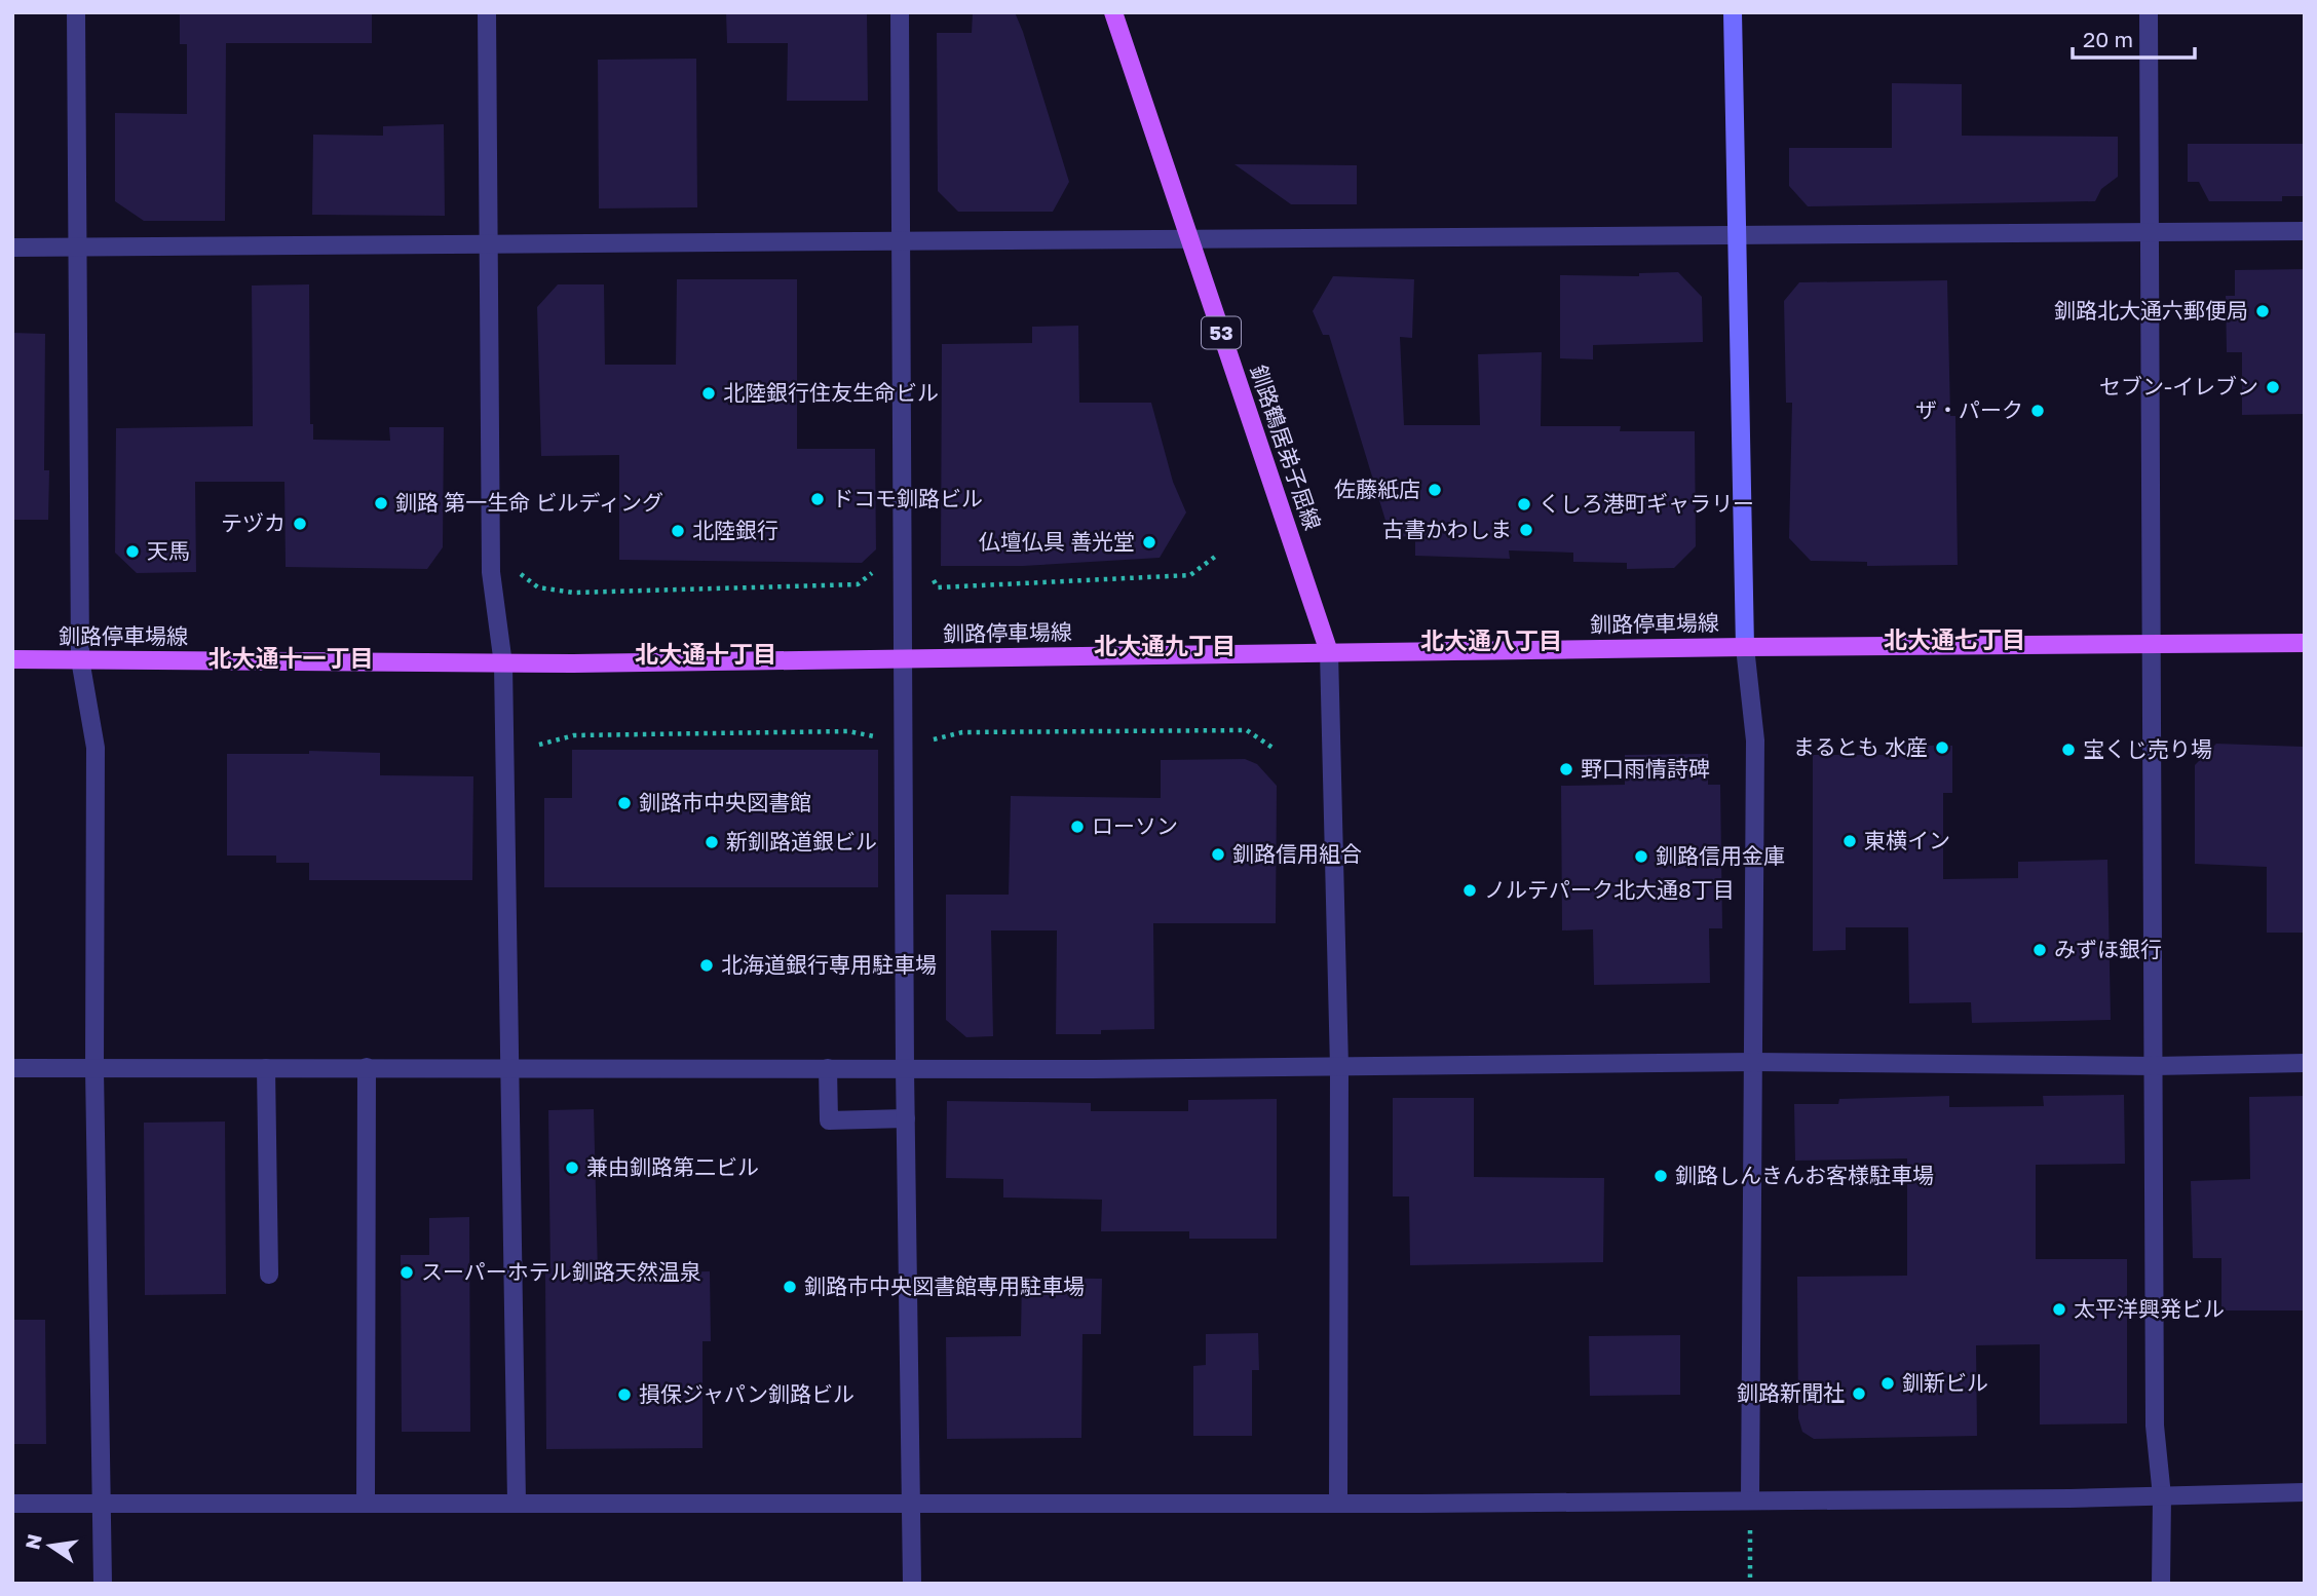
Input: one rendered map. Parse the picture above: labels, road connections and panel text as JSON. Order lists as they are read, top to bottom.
{
  "streets": {
    "main road": ["53", "釧路鶴居弟子屈線", "釧路停車場線"]
  },
  "crossings": [
    ["釧路鶴居弟子屈線", "釧路停車場線"]
  ],
  "districts": [
    "北大通七丁目",
    "北大通八丁目",
    "北大通九丁目",
    "北大通十丁目",
    "北大通十一丁目"
  ],
  "places": [
    "釧路北大通六郵便局",
    "セブン-イレブン",
    "北陸銀行住友生命ビル",
    "ザ・パーク",
    "佐藤紙店",
    "ドコモ釧路ビル",
    "釧路 第一生命 ビルディング",
    "くしろ港町ギャラリー",
    "テヅカ",
    "古書かわしま",
    "北陸銀行",
    "仏壇仏具 善光堂",
    "天馬",
    "まるとも 水産",
    "宝くじ売り場",
    "野口雨情詩碑",
    "釧路市中央図書館",
    "ローソン",
    "東横イン",
    "新釧路道銀ビル",
    "釧路信用組合",
    "釧路信用金庫",
    "ノルテパーク北大通8丁目",
    "みずほ銀行",
    "北海道銀行専用駐車場",
    "兼由釧路第二ビル",
    "釧路しんきんお客様駐車場",
    "スーパーホテル釧路天然温泉",
    "釧路市中央図書館専用駐車場",
    "太平洋興発ビル",
    "釧新ビル",
    "釧路新聞社",
    "損保ジャパン釧路ビル"
  ],
  "scale_bar": "20 m",
  "north": "left"
}
